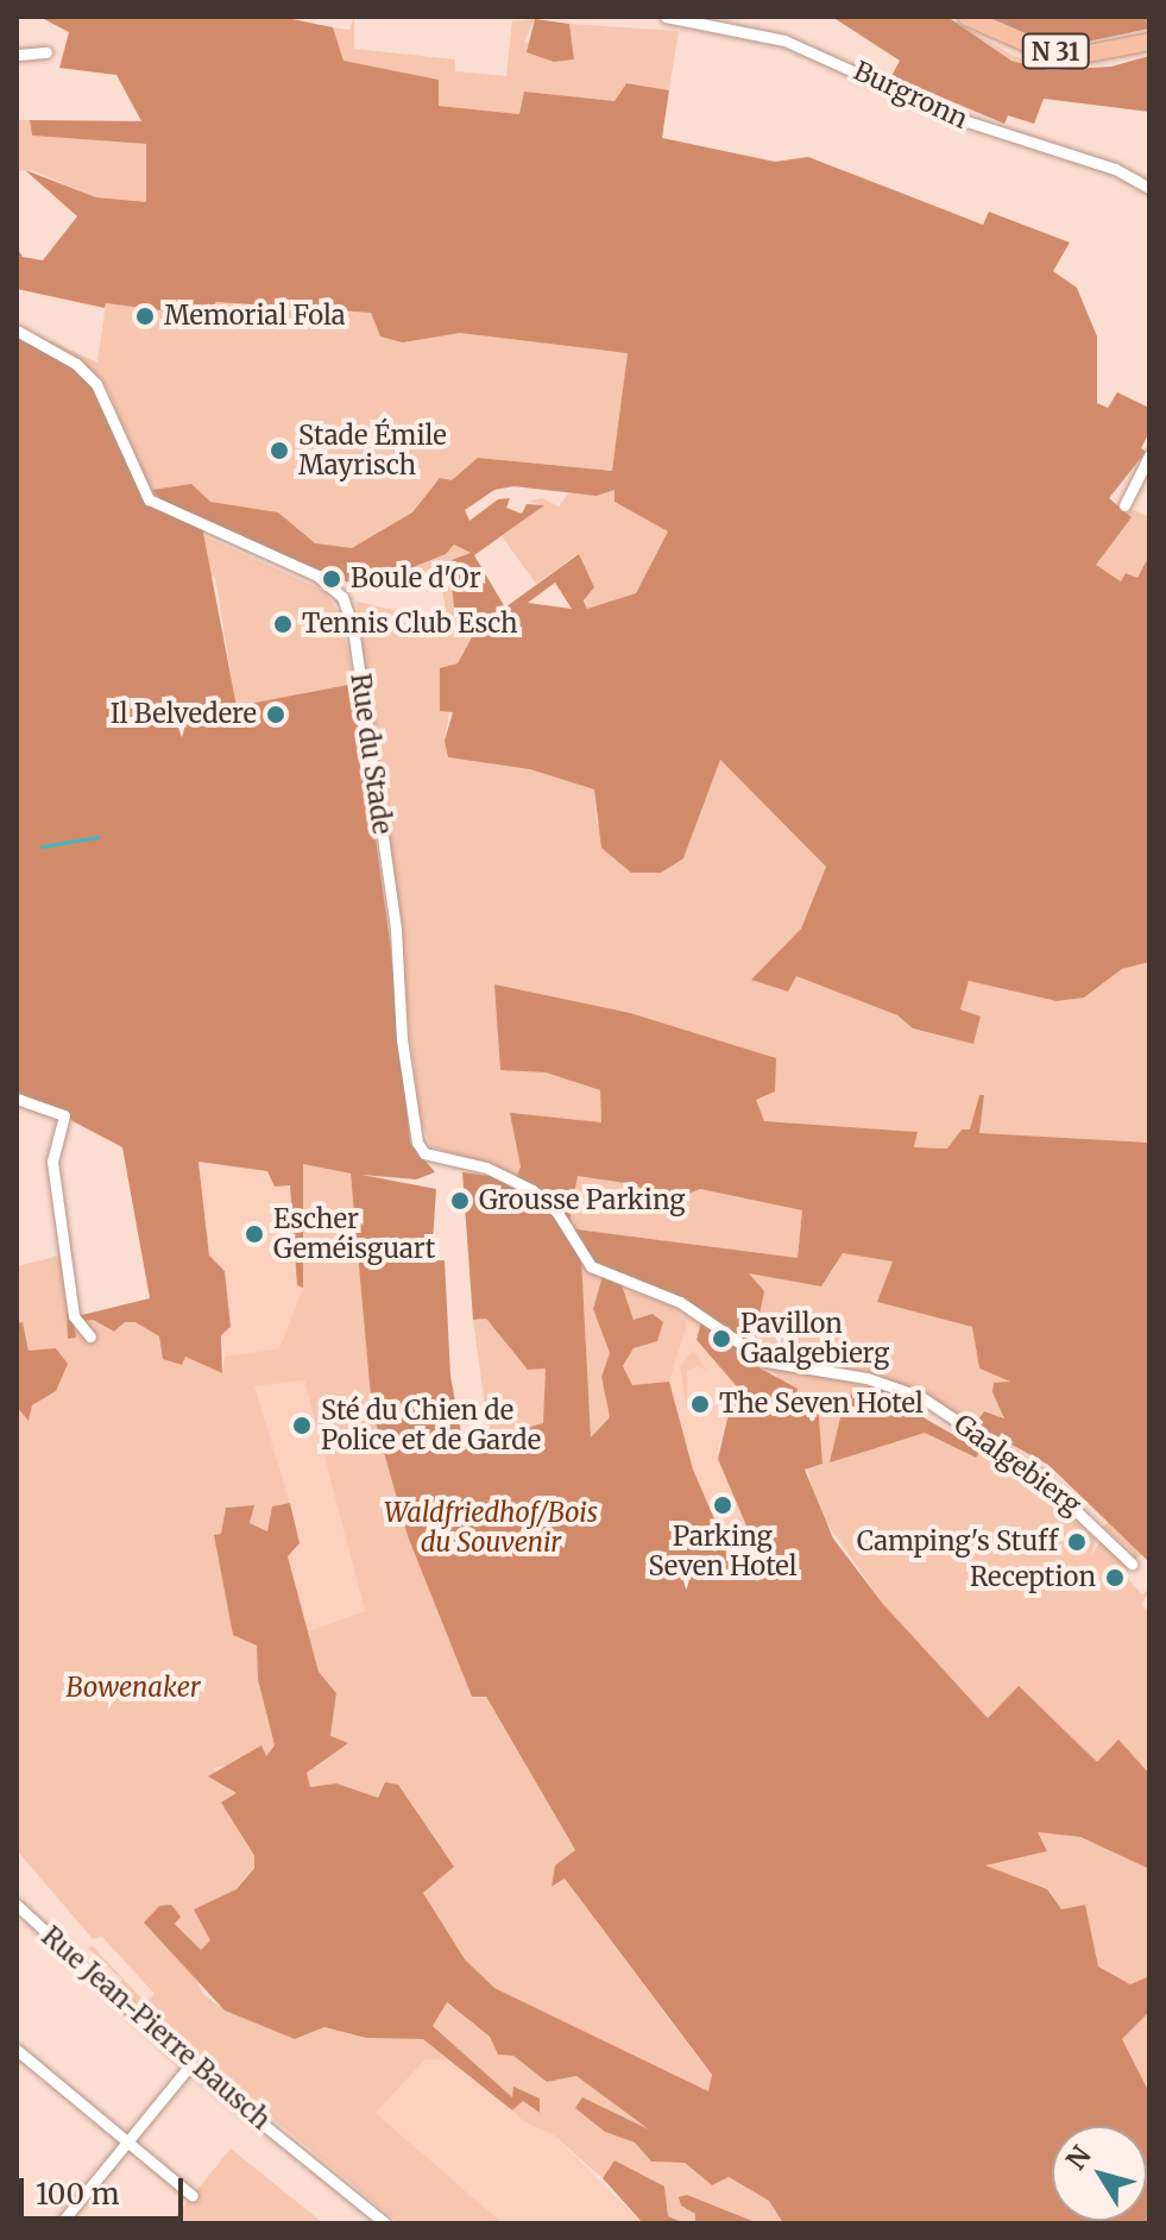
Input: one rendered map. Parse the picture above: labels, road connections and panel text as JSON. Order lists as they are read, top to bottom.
{
  "streets": {
    "main road": ["N 31"],
    "street": [
      "Burgronn",
      "Rue du Stade",
      "Gaalgebierg",
      "Rue Jean-Pierre Bausch"
    ]
  },
  "crossings": [
    ["Rue du Stade", "Gaalgebierg"]
  ],
  "parks": ["Waldfriedhof/Bois du Souvenir", "Bowenaker"],
  "places": [
    "Memorial Fola",
    "Stade Émile Mayrisch",
    "Boule d'Or",
    "Tennis Club Esch",
    "Il Belvedere",
    "Grousse Parking",
    "Escher Geméisguart",
    "Pavillon Gaalgebierg",
    "The Seven Hotel",
    "Sté du Chien de Police et de Garde",
    "Parking Seven Hotel",
    "Camping's Stuff",
    "Reception"
  ],
  "scale_bar": "100 m",
  "north": "top left"
}
